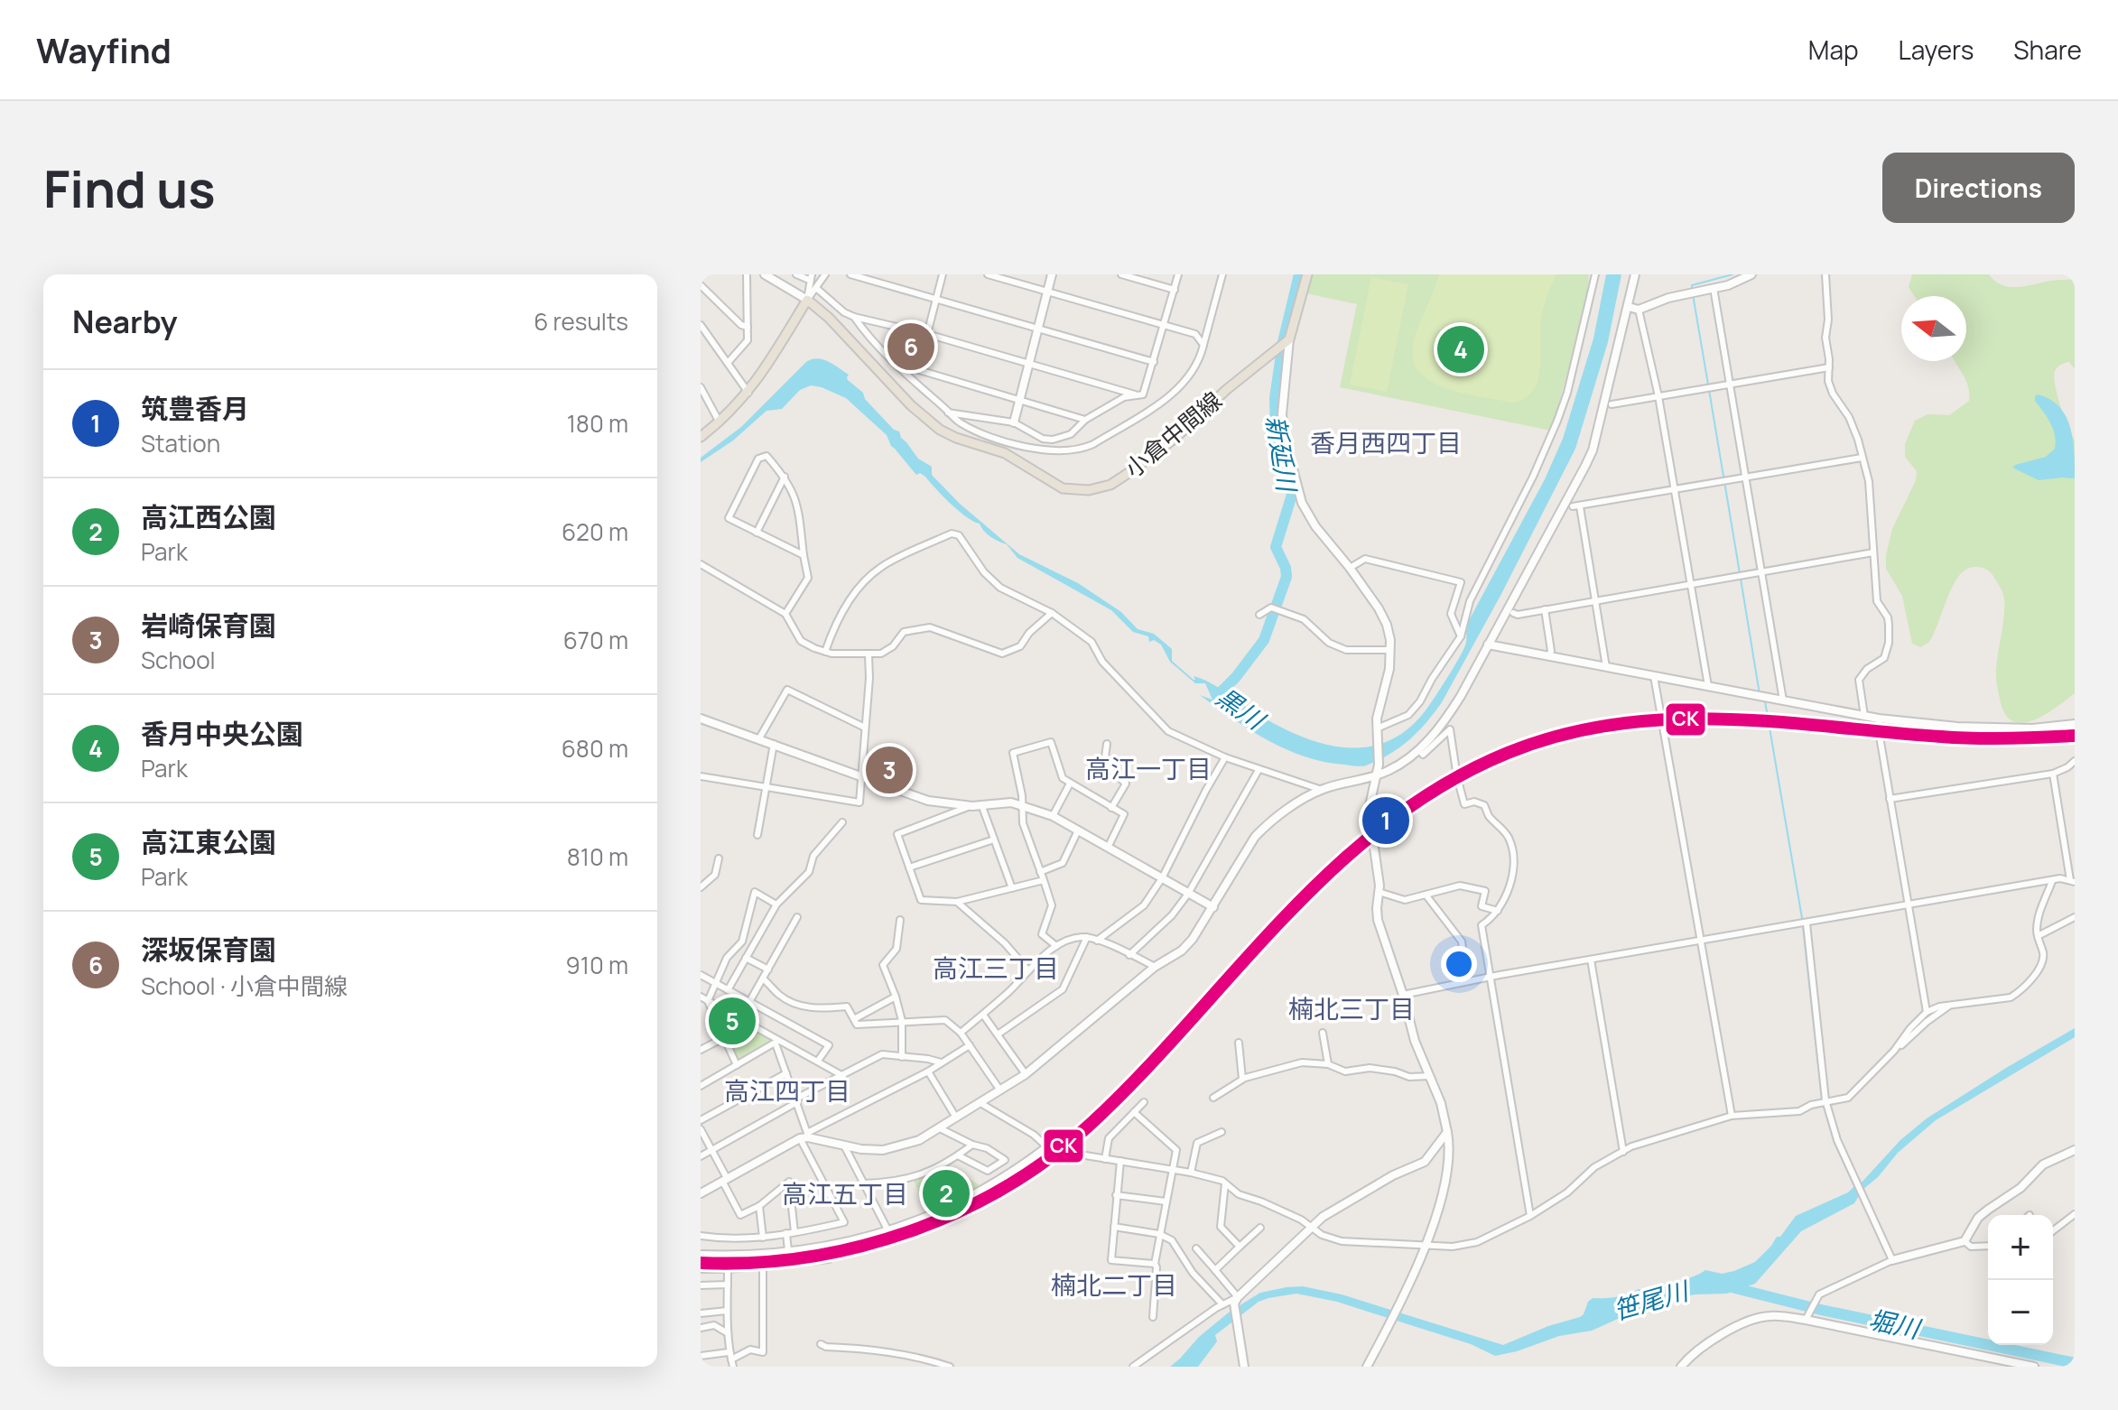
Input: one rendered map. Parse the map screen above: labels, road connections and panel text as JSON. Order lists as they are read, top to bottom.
{
  "streets": {
    "main road": ["小倉中間線"]
  },
  "districts": [
    "香月西四丁目",
    "高江一丁目",
    "高江三丁目",
    "楠北三丁目",
    "高江四丁目",
    "高江五丁目",
    "楠北二丁目"
  ],
  "water": [
    "新延川",
    "黒川",
    "笹尾川",
    "堀川"
  ],
  "lines": ["transit line CK"],
  "north": "left",
  "page": {
    "header": "Wayfind",
    "nav": ["Map", "Layers", "Share"],
    "buttons": "Directions",
    "title": "Find us",
    "heading": ["Nearby", "6 results"],
    "pins": [
      "6",
      "4",
      "3",
      "1",
      "5",
      "2"
    ],
    "list": [
      {
        "mark": "1",
        "name": "筑豊香月",
        "note": "Station",
        "value": "180 m"
      },
      {
        "mark": "2",
        "name": "高江西公園",
        "note": "Park",
        "value": "620 m"
      },
      {
        "mark": "3",
        "name": "岩崎保育園",
        "note": "School",
        "value": "670 m"
      },
      {
        "mark": "4",
        "name": "香月中央公園",
        "note": "Park",
        "value": "680 m"
      },
      {
        "mark": "5",
        "name": "高江東公園",
        "note": "Park",
        "value": "810 m"
      },
      {
        "mark": "6",
        "name": "深坂保育園",
        "note": "School · 小倉中間線",
        "value": "910 m"
      }
    ],
    "map_buttons": ["+", "−"]
  }
}
